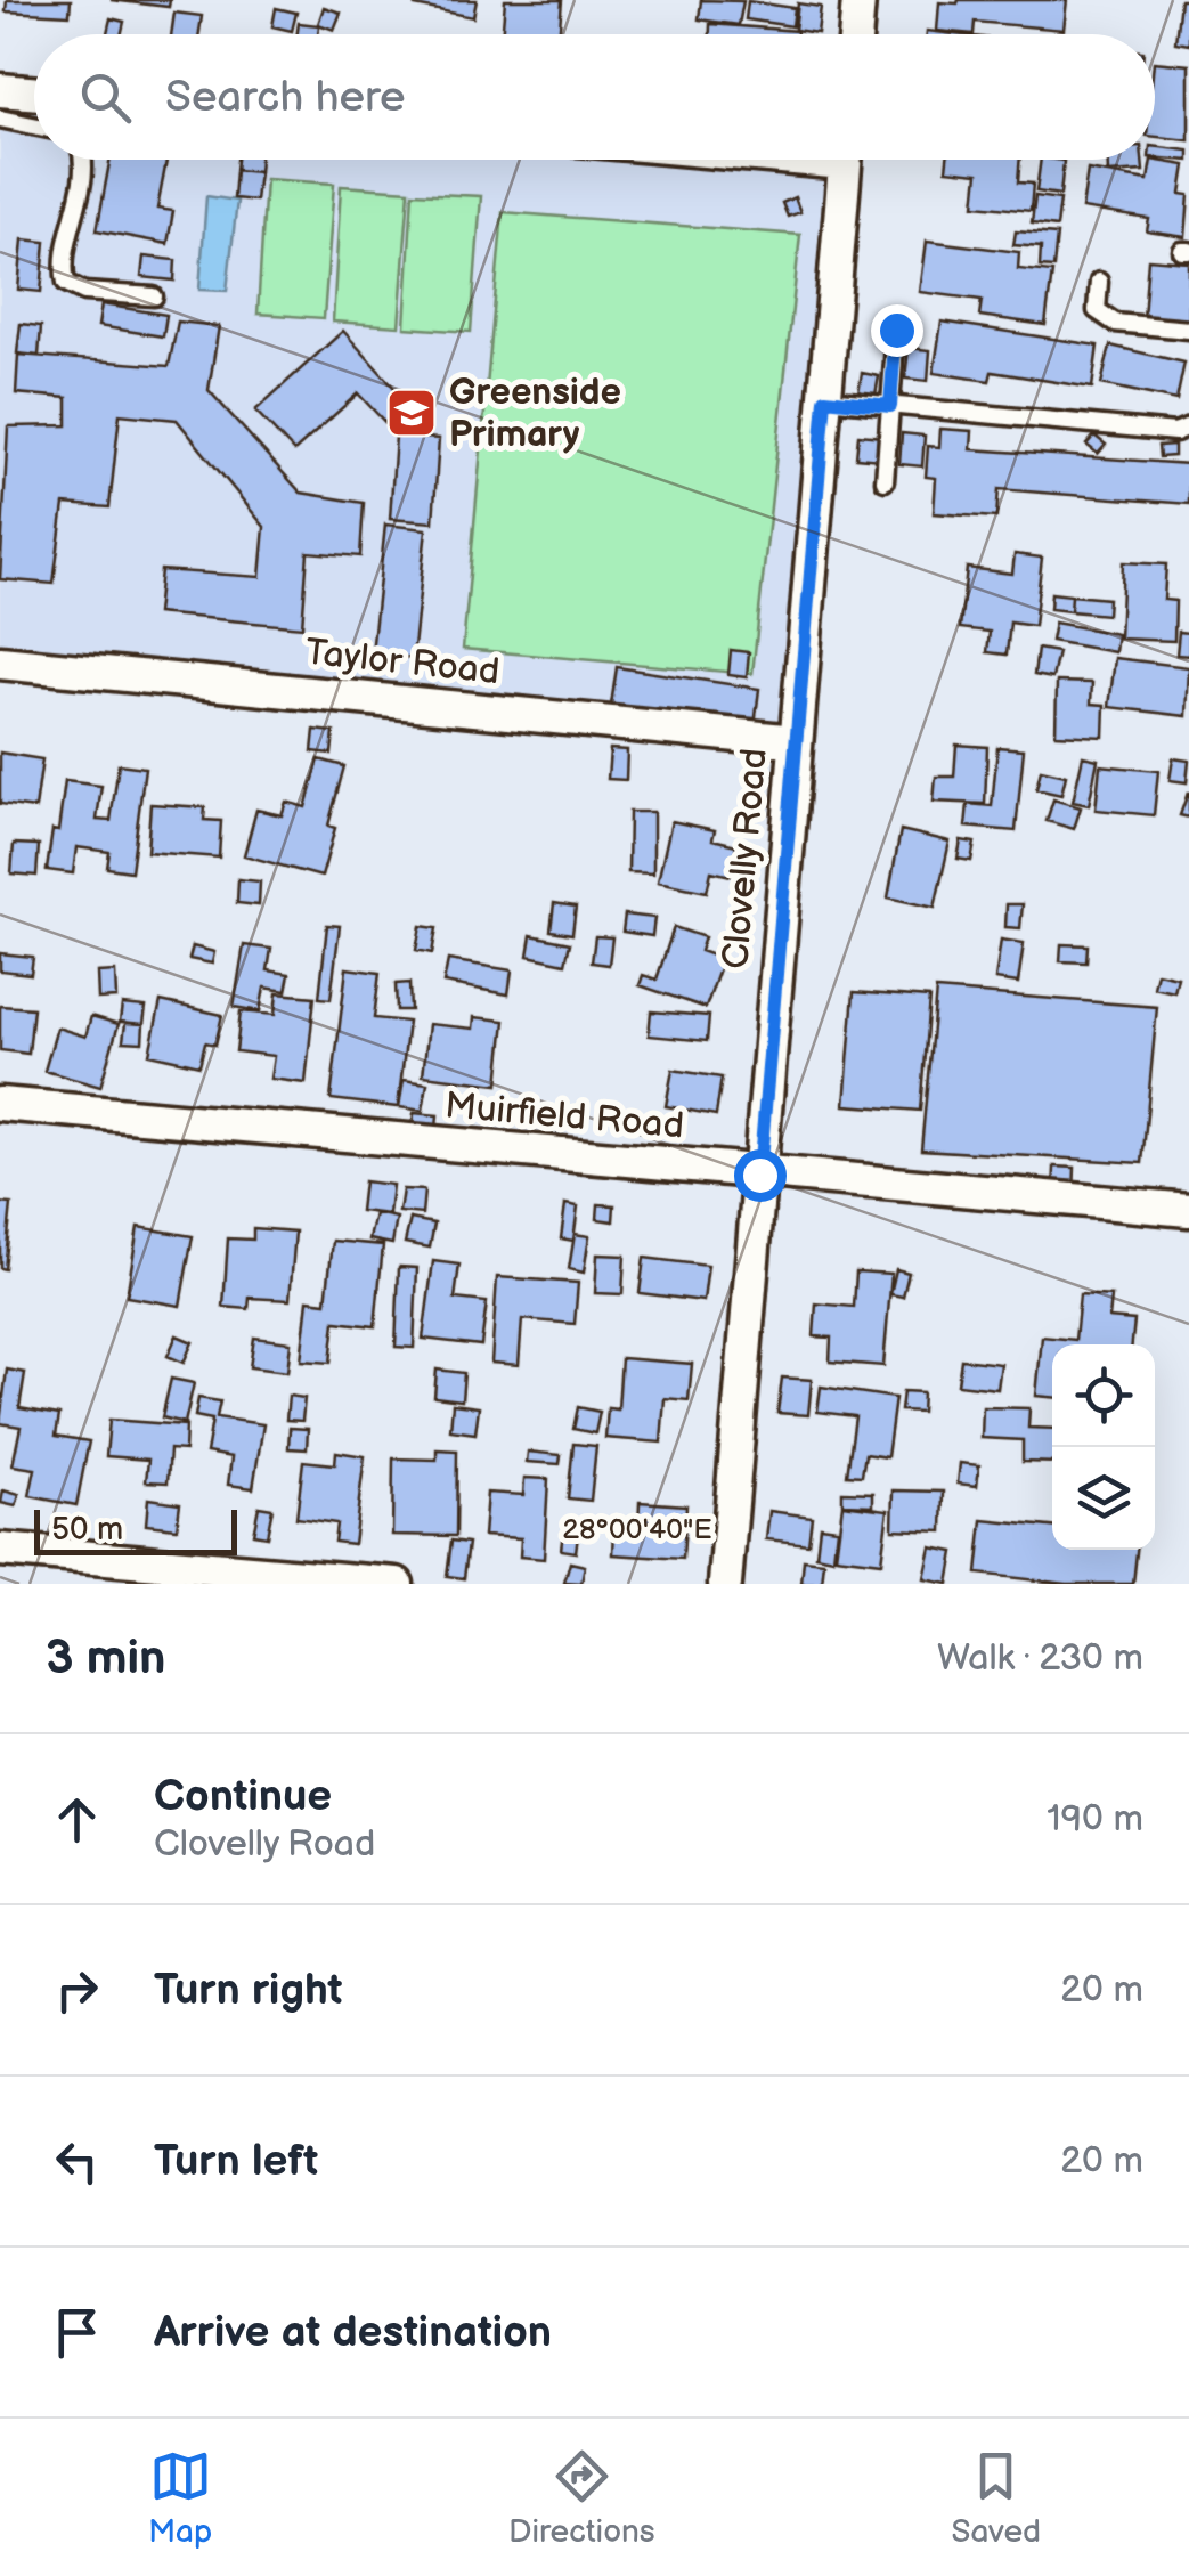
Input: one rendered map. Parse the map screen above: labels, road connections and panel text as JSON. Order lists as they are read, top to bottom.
{
  "streets": {
    "street": ["Taylor Road", "Clovelly Road", "Muirfield Road"]
  },
  "crossings": [
    ["Taylor Road", "Clovelly Road"],
    ["Clovelly Road", "Muirfield Road"]
  ],
  "places": {
    "school or university": ["Greenside Primary"]
  },
  "scale_bar": "50 m",
  "page": {
    "search": "Search here",
    "scale": "50 m",
    "heading": ["3 min", "Walk · 230 m"],
    "list": [
      ["Continue", "Clovelly Road", "190 m"],
      ["Turn right", "20 m"],
      ["Turn left", "20 m"],
      "Arrive at destination"
    ],
    "nav": ["Map", "Directions", "Saved"]
  },
  "coordinates": ["28°00'40\"E"]
}
